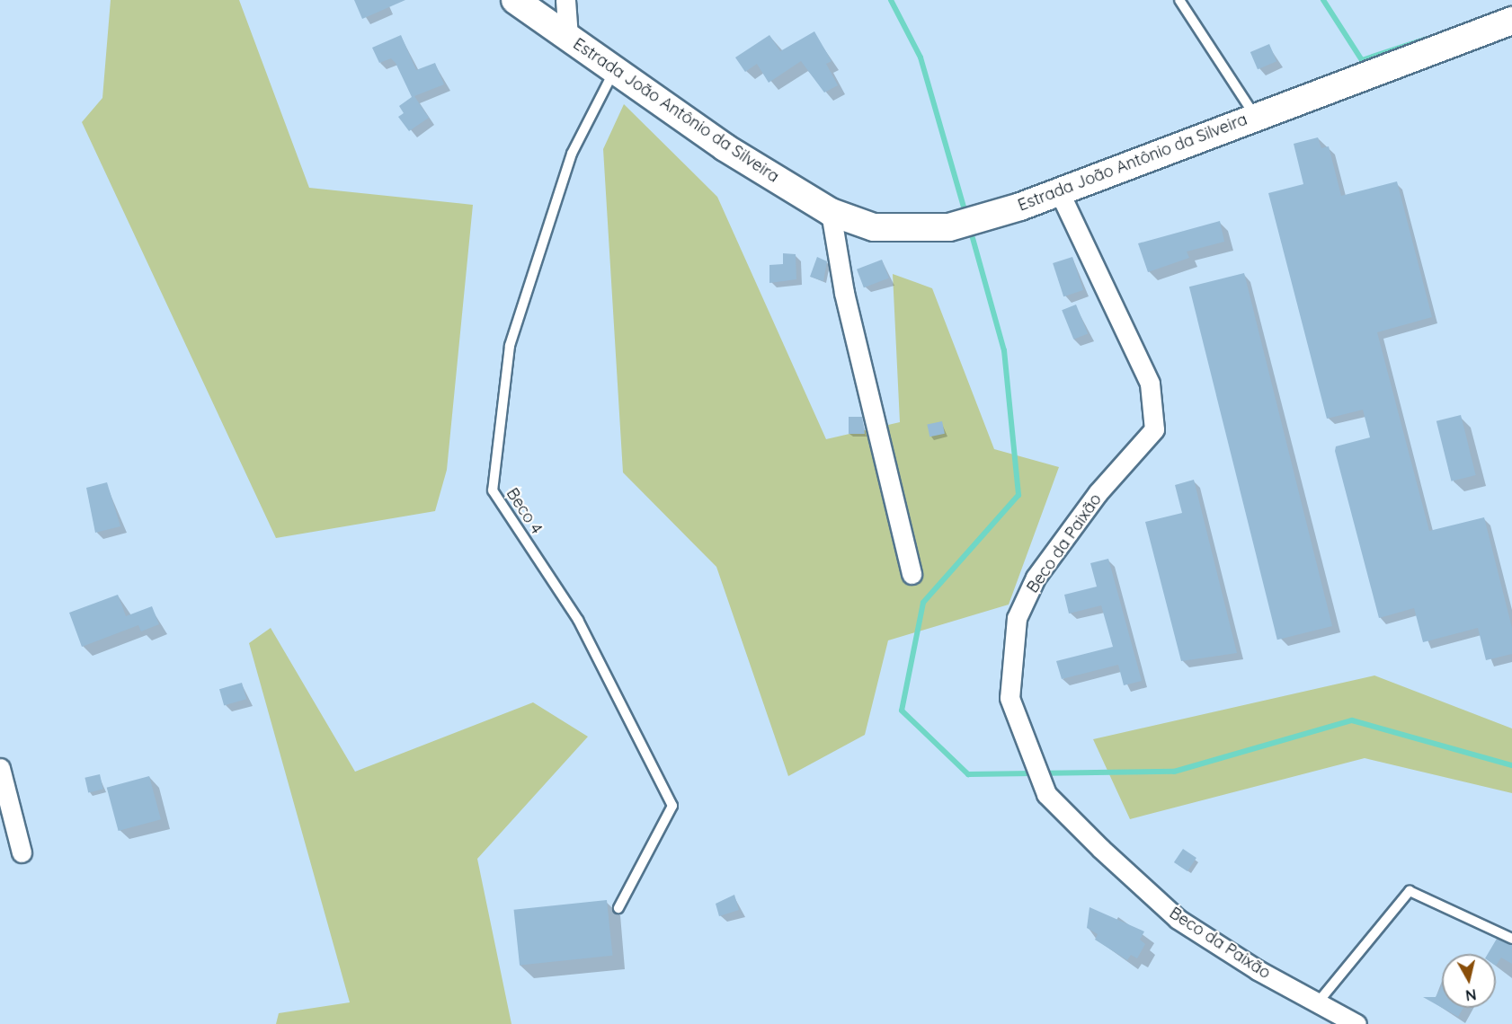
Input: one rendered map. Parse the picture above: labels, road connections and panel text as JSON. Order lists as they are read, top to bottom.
{
  "streets": {
    "main road": ["Estrada João Antônio da Silveira"],
    "street": ["Beco da Paixão"],
    "lane": ["Beco 4"]
  },
  "crossings": [
    ["Estrada João Antônio da Silveira", "Beco 4"],
    ["Estrada João Antônio da Silveira", "Beco da Paixão"]
  ],
  "north": "bottom"
}
